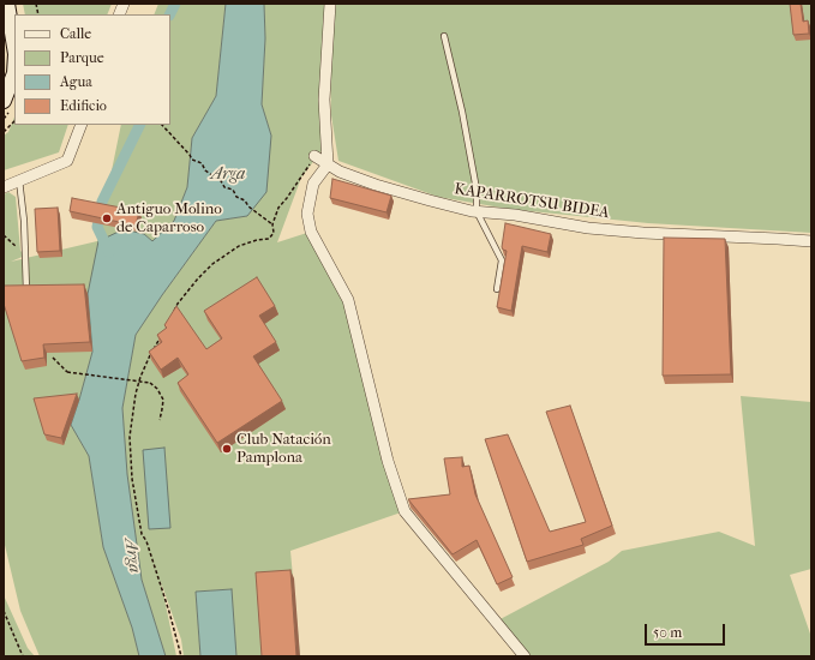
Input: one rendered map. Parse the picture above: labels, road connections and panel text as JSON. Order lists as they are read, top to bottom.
{
  "streets": {
    "street": ["KAPARROTSU BIDEA"]
  },
  "water": ["Arga"],
  "places": ["Antiguo Molino de Caparroso", "Club Natación Pamplona"],
  "legend": [
    "Calle",
    "Parque",
    "Agua",
    "Edificio"
  ],
  "scale_bar": "50 m"
}
